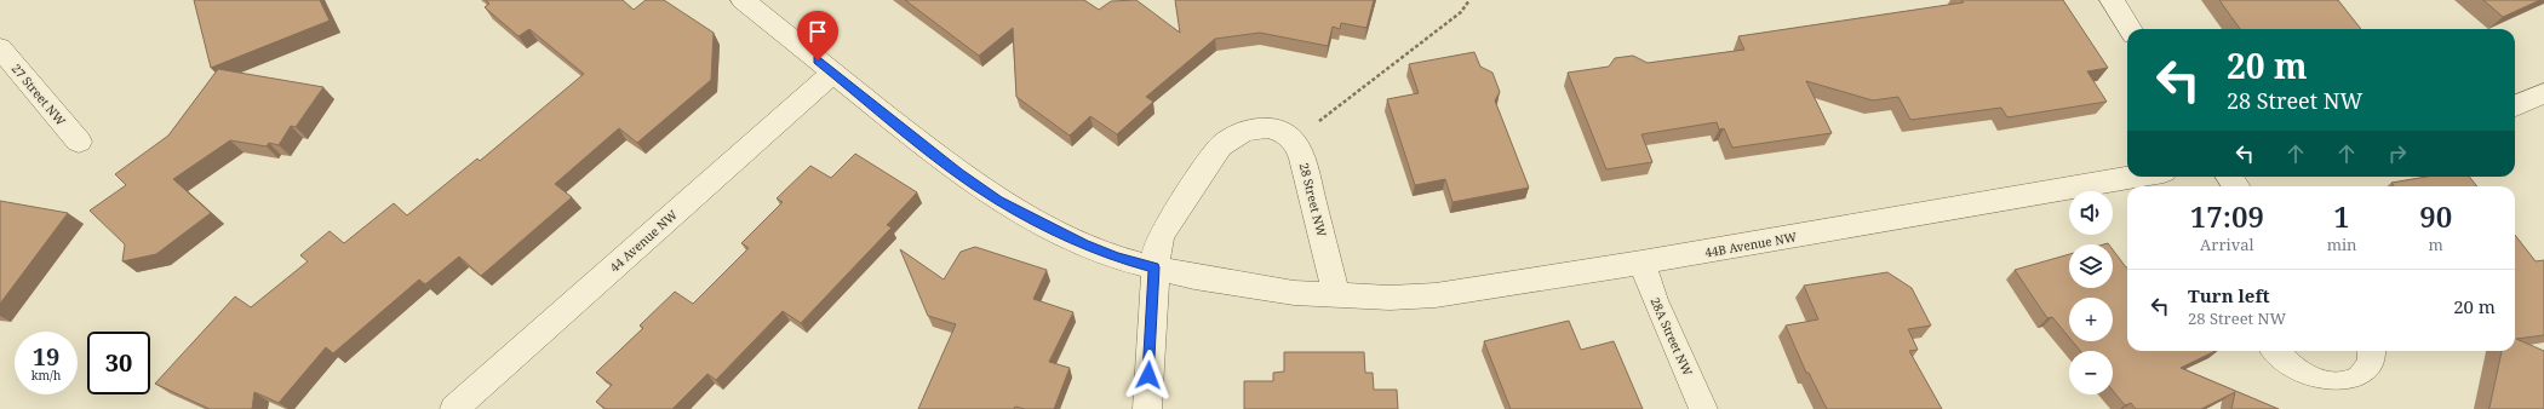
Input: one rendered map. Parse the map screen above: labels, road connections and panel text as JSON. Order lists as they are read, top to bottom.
{
  "streets": {
    "street": [
      "27 Street NW",
      "28 Street NW",
      "44 Avenue NW",
      "44B Avenue NW",
      "28A Street NW"
    ]
  },
  "crossings": [
    ["28 Street NW", "44B Avenue NW"],
    ["44B Avenue NW", "28A Street NW"]
  ],
  "page": {
    "turn": ["20 m", "28 Street NW"],
    "eta": [
      "17:09",
      "Arrival",
      "1",
      "min",
      "90",
      "m"
    ],
    "map_buttons": ["+", "−"],
    "list": [
      {
        "name": "Turn left",
        "note": "28 Street NW",
        "value": "20 m"
      }
    ],
    "speed": "19 km/h",
    "limit": "30"
  }
}
